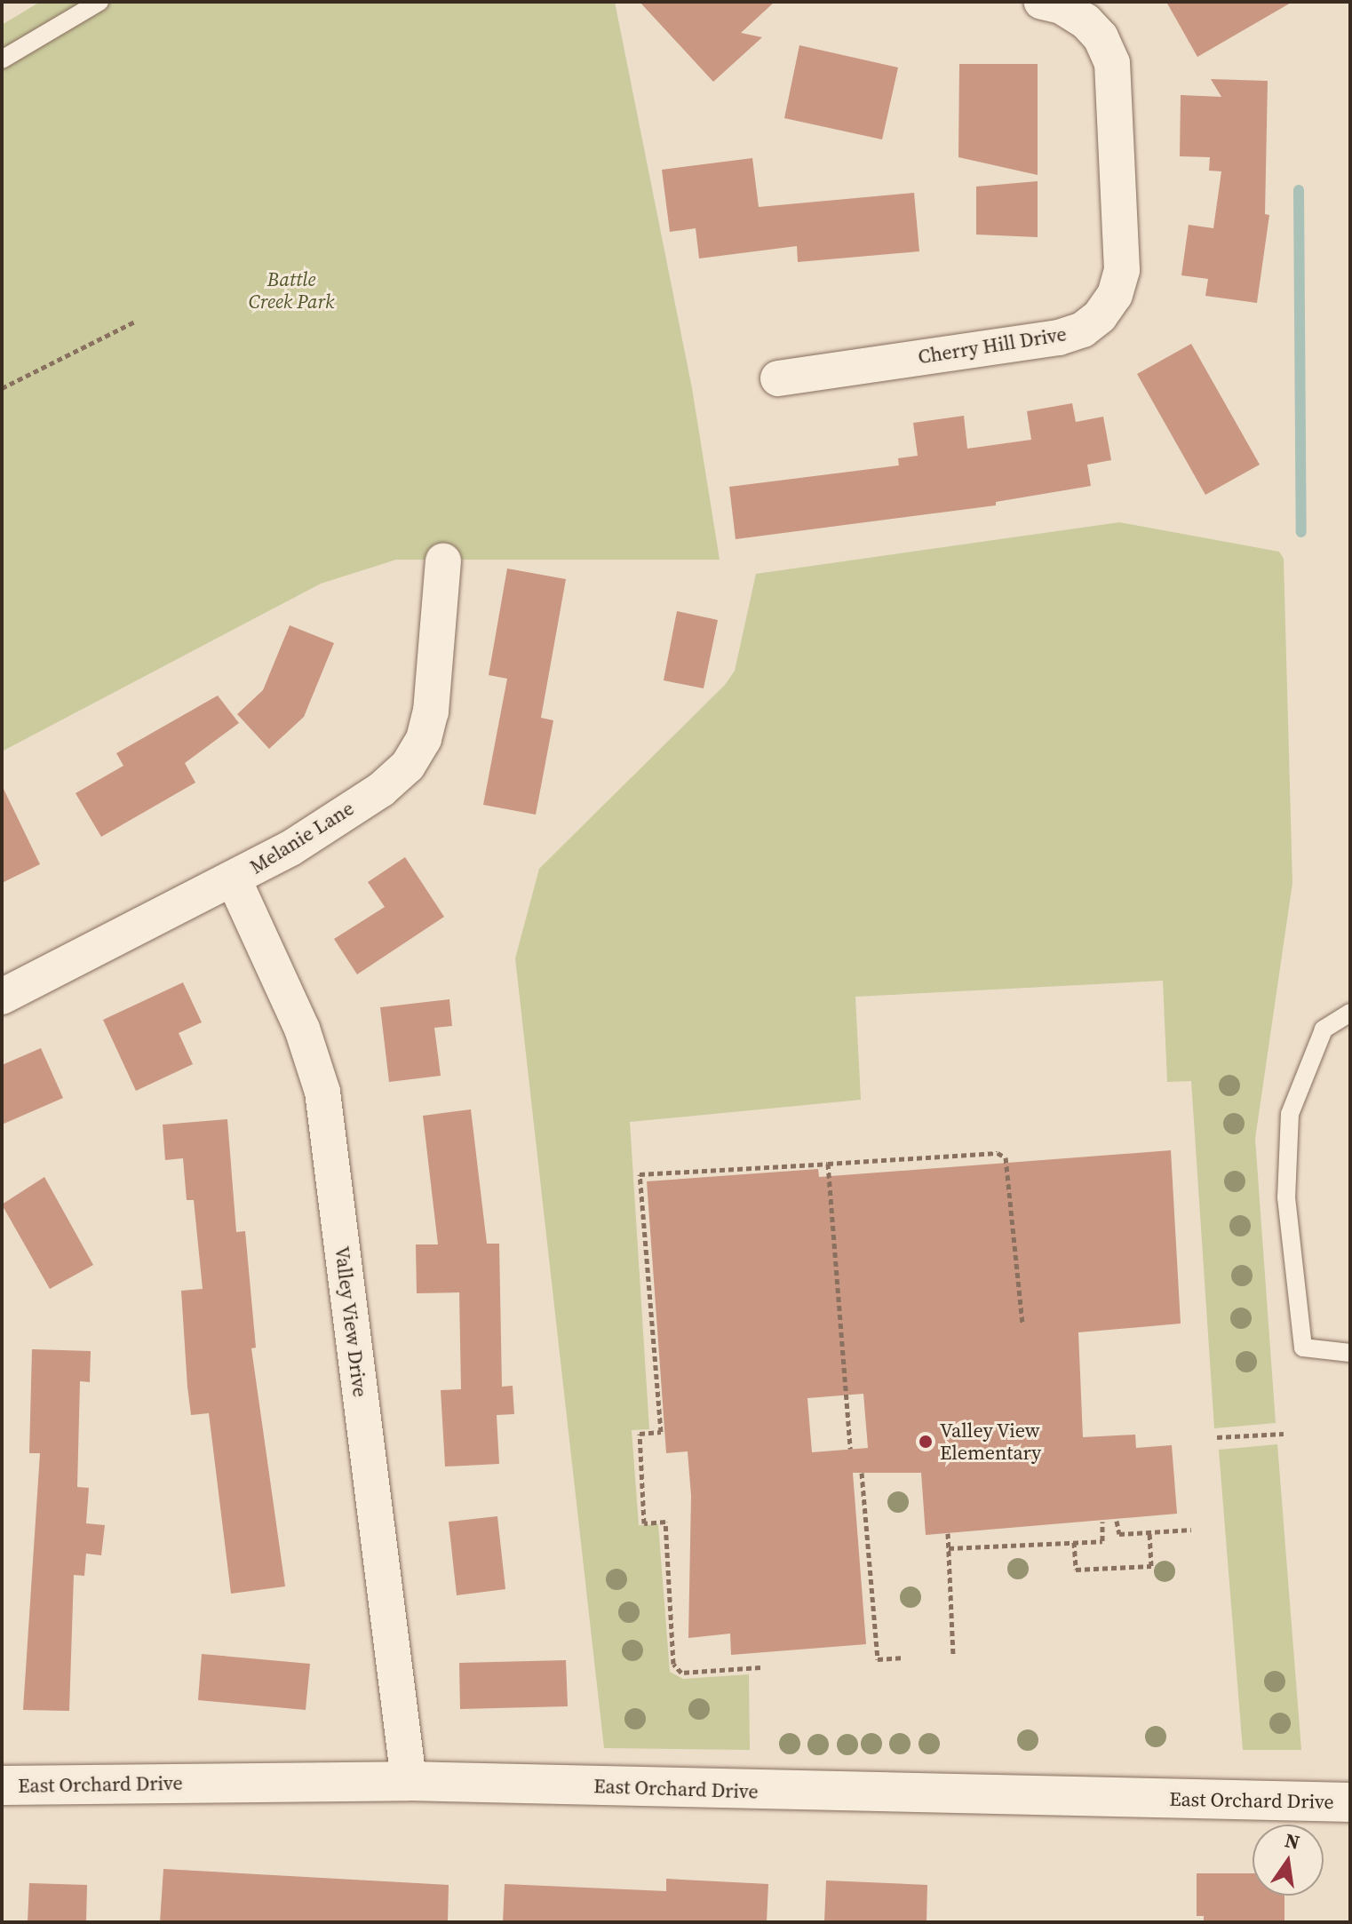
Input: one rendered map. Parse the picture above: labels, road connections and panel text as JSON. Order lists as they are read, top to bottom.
{
  "streets": {
    "street": [
      "Cherry Hill Drive",
      "Melanie Lane",
      "Valley View Drive",
      "East Orchard Drive"
    ]
  },
  "crossings": [
    ["Melanie Lane", "Valley View Drive"],
    ["Valley View Drive", "East Orchard Drive"]
  ],
  "parks": ["Battle Creek Park"],
  "places": ["Valley View Elementary"],
  "north": "top"
}
